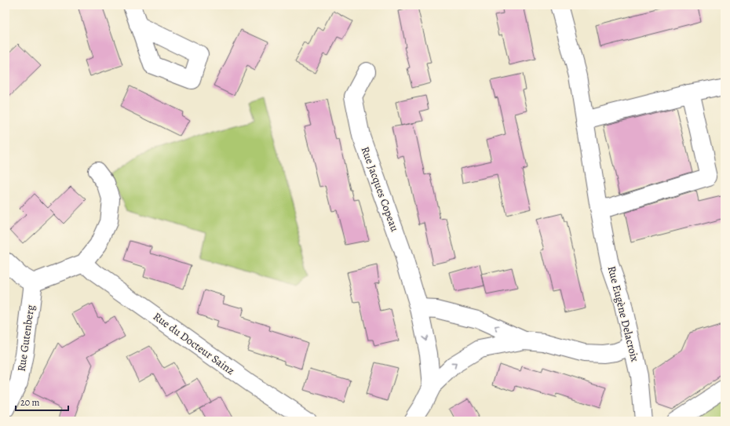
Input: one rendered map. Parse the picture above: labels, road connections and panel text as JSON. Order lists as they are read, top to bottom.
{
  "streets": {
    "street": [
      "Rue Jacques Copeau",
      "Rue Eugène Delacroix",
      "Rue Gutenberg",
      "Rue du Docteur Sainz"
    ]
  },
  "scale_bar": "20 m"
}
